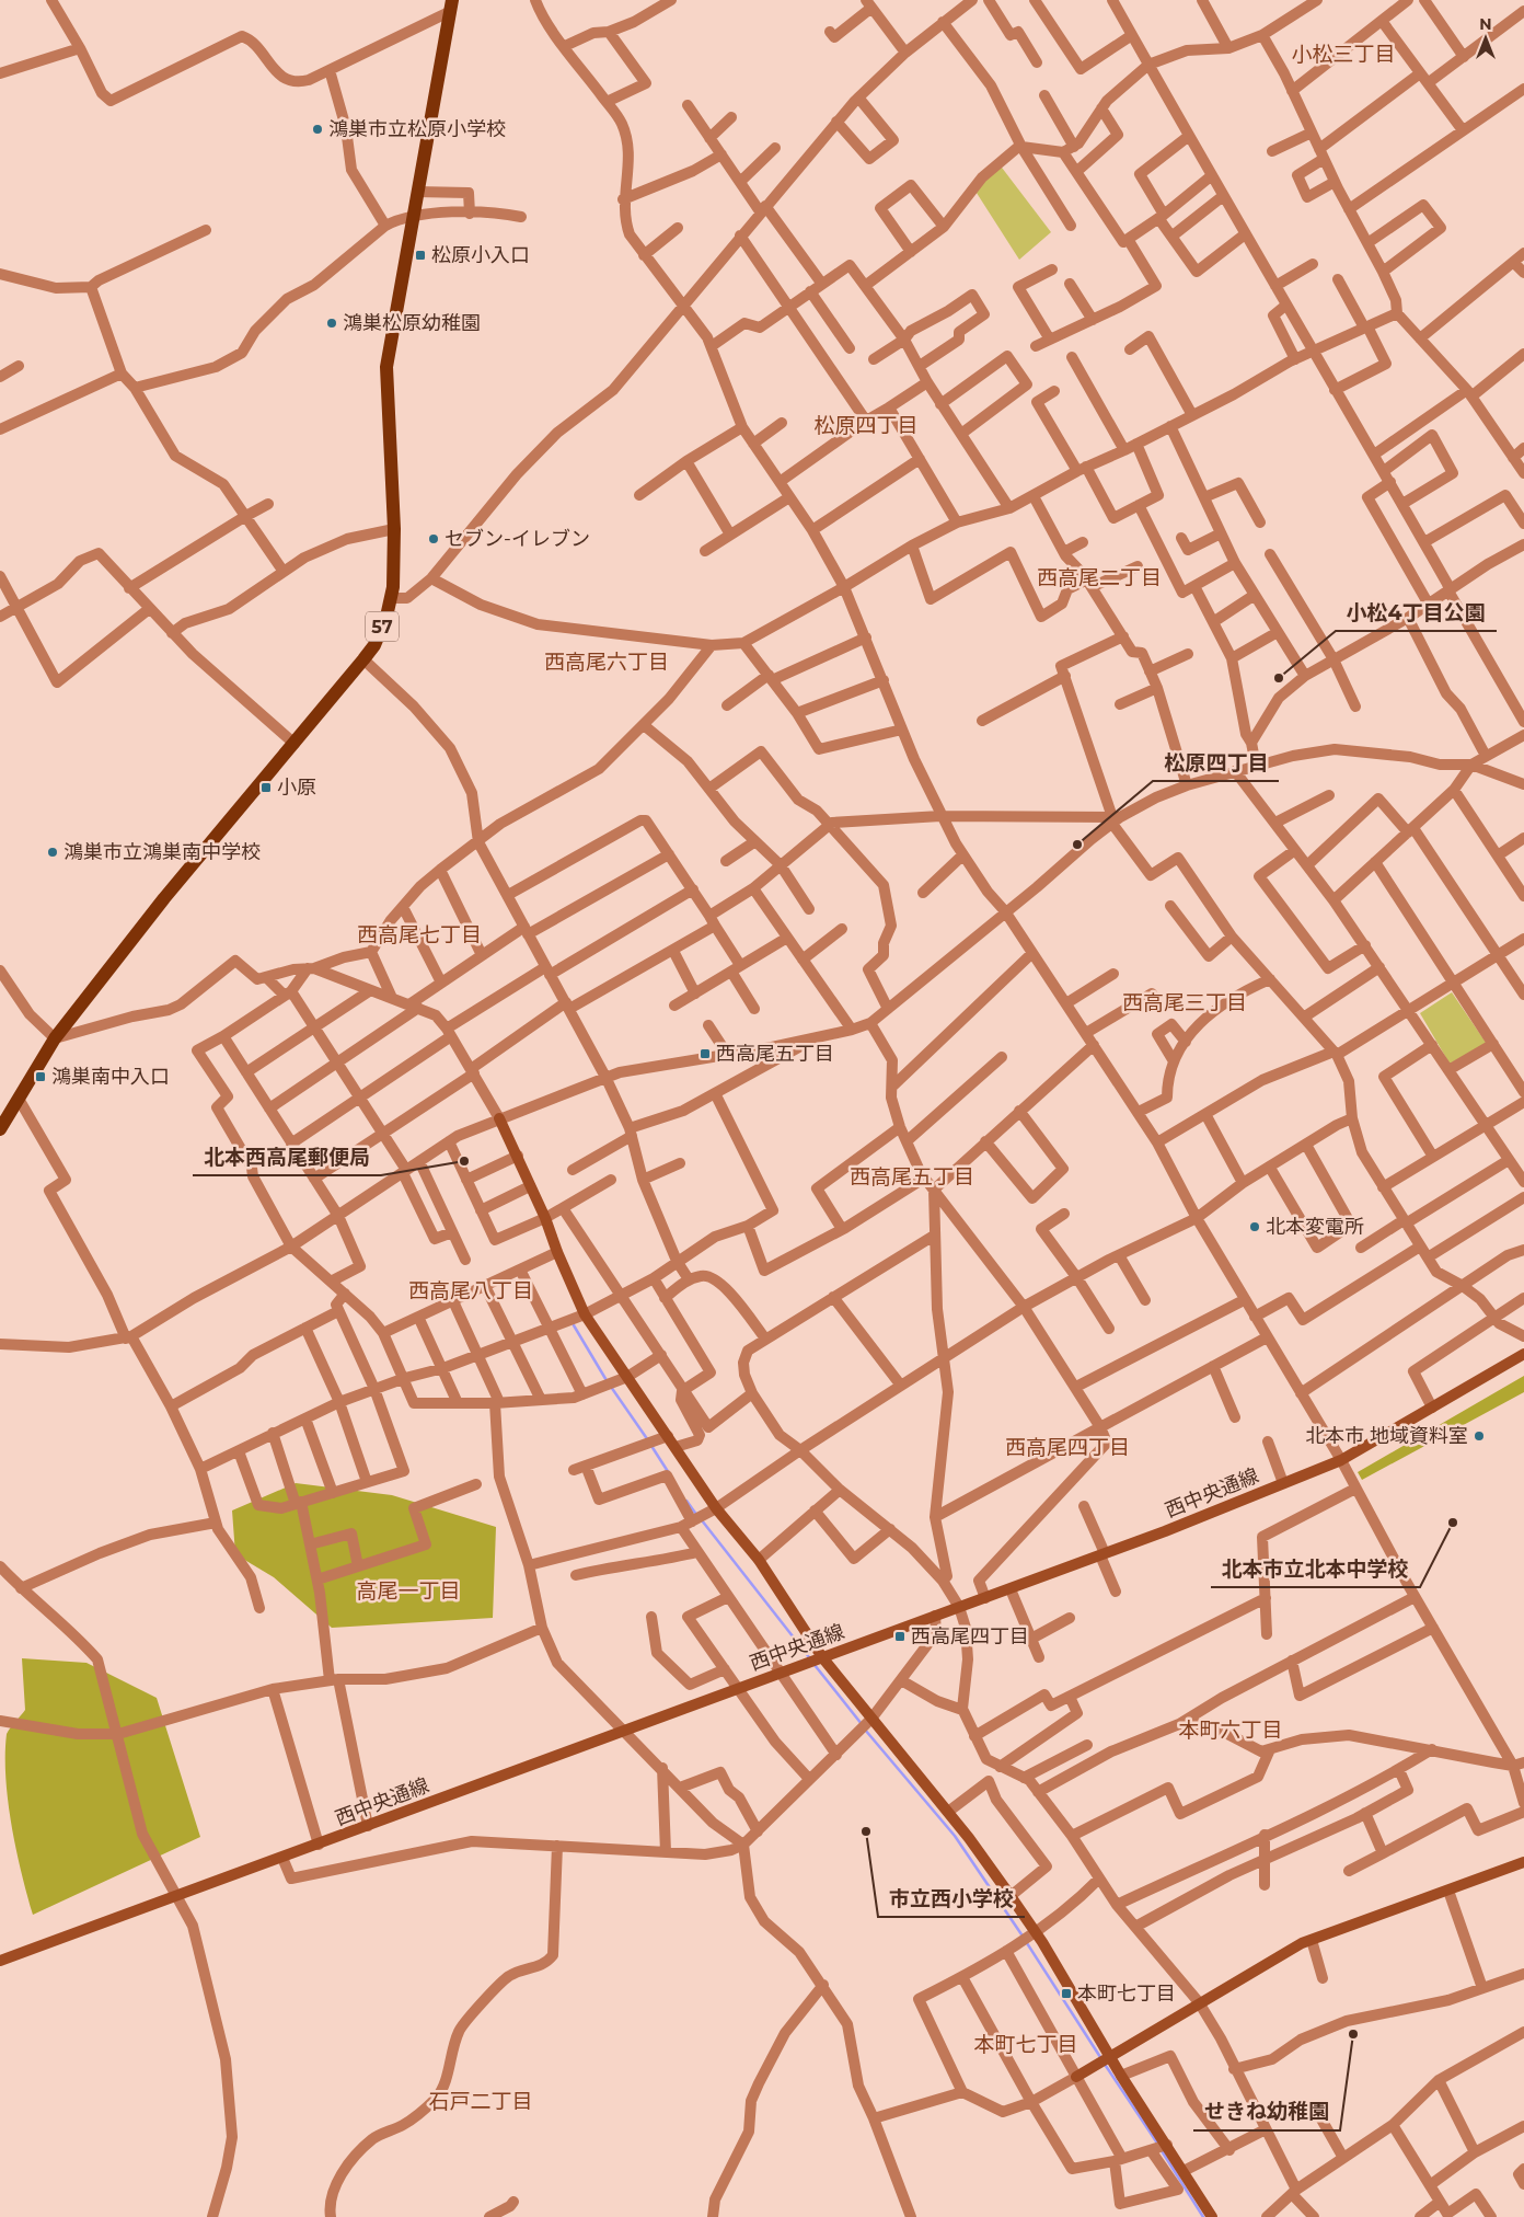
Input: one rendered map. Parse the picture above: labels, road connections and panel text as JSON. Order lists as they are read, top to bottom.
{
  "streets": {
    "main road": ["57"],
    "street": ["西中央通線"]
  },
  "districts": [
    "小松三丁目",
    "松原四丁目",
    "西高尾二丁目",
    "西高尾六丁目",
    "西高尾七丁目",
    "西高尾三丁目",
    "西高尾五丁目",
    "西高尾八丁目",
    "西高尾四丁目",
    "高尾一丁目",
    "本町六丁目",
    "本町七丁目",
    "石戸二丁目"
  ],
  "places": {
    "other": [
      "鴻巣市立松原小学校",
      "鴻巣松原幼稚園",
      "セブン-イレブン",
      "小松4丁目公園",
      "松原四丁目",
      "鴻巣市立鴻巣南中学校",
      "北本西高尾郵便局",
      "北本変電所",
      "北本市 地域資料室",
      "北本市立北本中学校",
      "市立西小学校",
      "せきね幼稚園"
    ],
    "transit": [
      "松原小入口",
      "小原",
      "西高尾五丁目",
      "鴻巣南中入口",
      "西高尾四丁目",
      "本町七丁目"
    ]
  },
  "north": "top"
}
